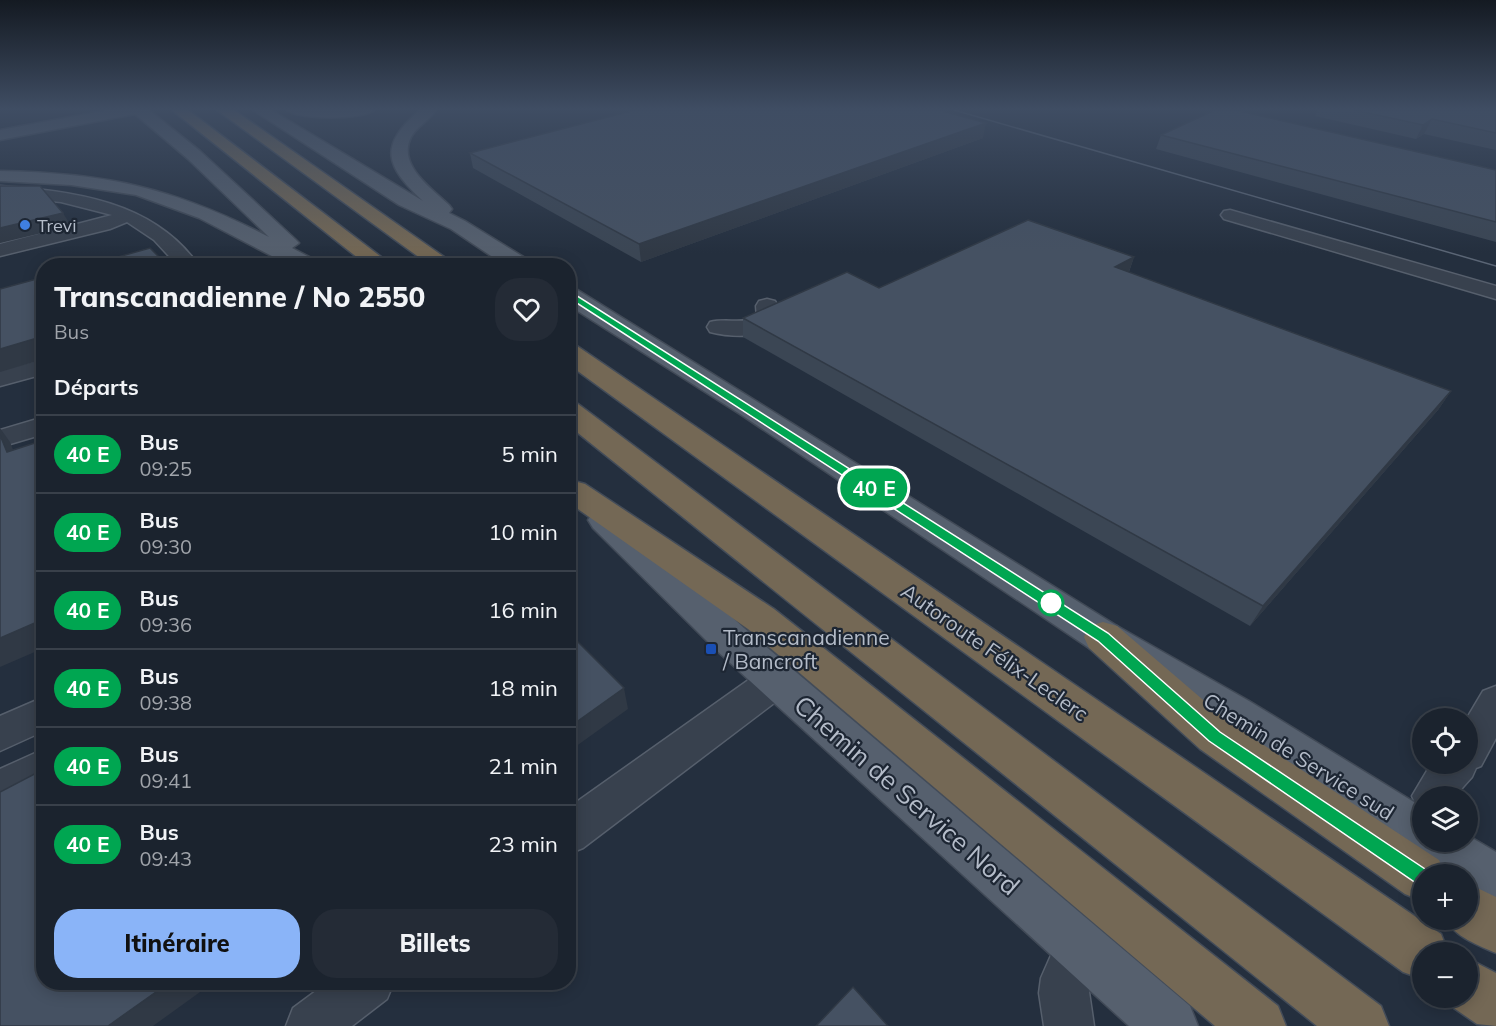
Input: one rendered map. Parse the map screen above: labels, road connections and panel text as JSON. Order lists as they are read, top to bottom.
{
  "streets": {
    "highway": ["Autoroute Félix-Leclerc"],
    "main road": ["Chemin de Service sud", "Chemin de Service Nord"]
  },
  "places": {
    "other": ["Trevi"],
    "transit": ["Transcanadienne / Bancroft"]
  },
  "page": {
    "on_map": "40 E",
    "heading": [
      ["Transcanadienne / No 2550", "Bus"],
      "Départs"
    ],
    "list": [
      {
        "mark": "40 E",
        "name": "Bus",
        "note": "09:25",
        "value": "5 min"
      },
      {
        "mark": "40 E",
        "name": "Bus",
        "note": "09:30",
        "value": "10 min"
      },
      {
        "mark": "40 E",
        "name": "Bus",
        "note": "09:36",
        "value": "16 min"
      },
      {
        "mark": "40 E",
        "name": "Bus",
        "note": "09:38",
        "value": "18 min"
      },
      {
        "mark": "40 E",
        "name": "Bus",
        "note": "09:41",
        "value": "21 min"
      },
      {
        "mark": "40 E",
        "name": "Bus",
        "note": "09:43",
        "value": "23 min"
      }
    ],
    "map_buttons": ["+", "−"],
    "buttons": ["Itinéraire", "Billets"]
  }
}
